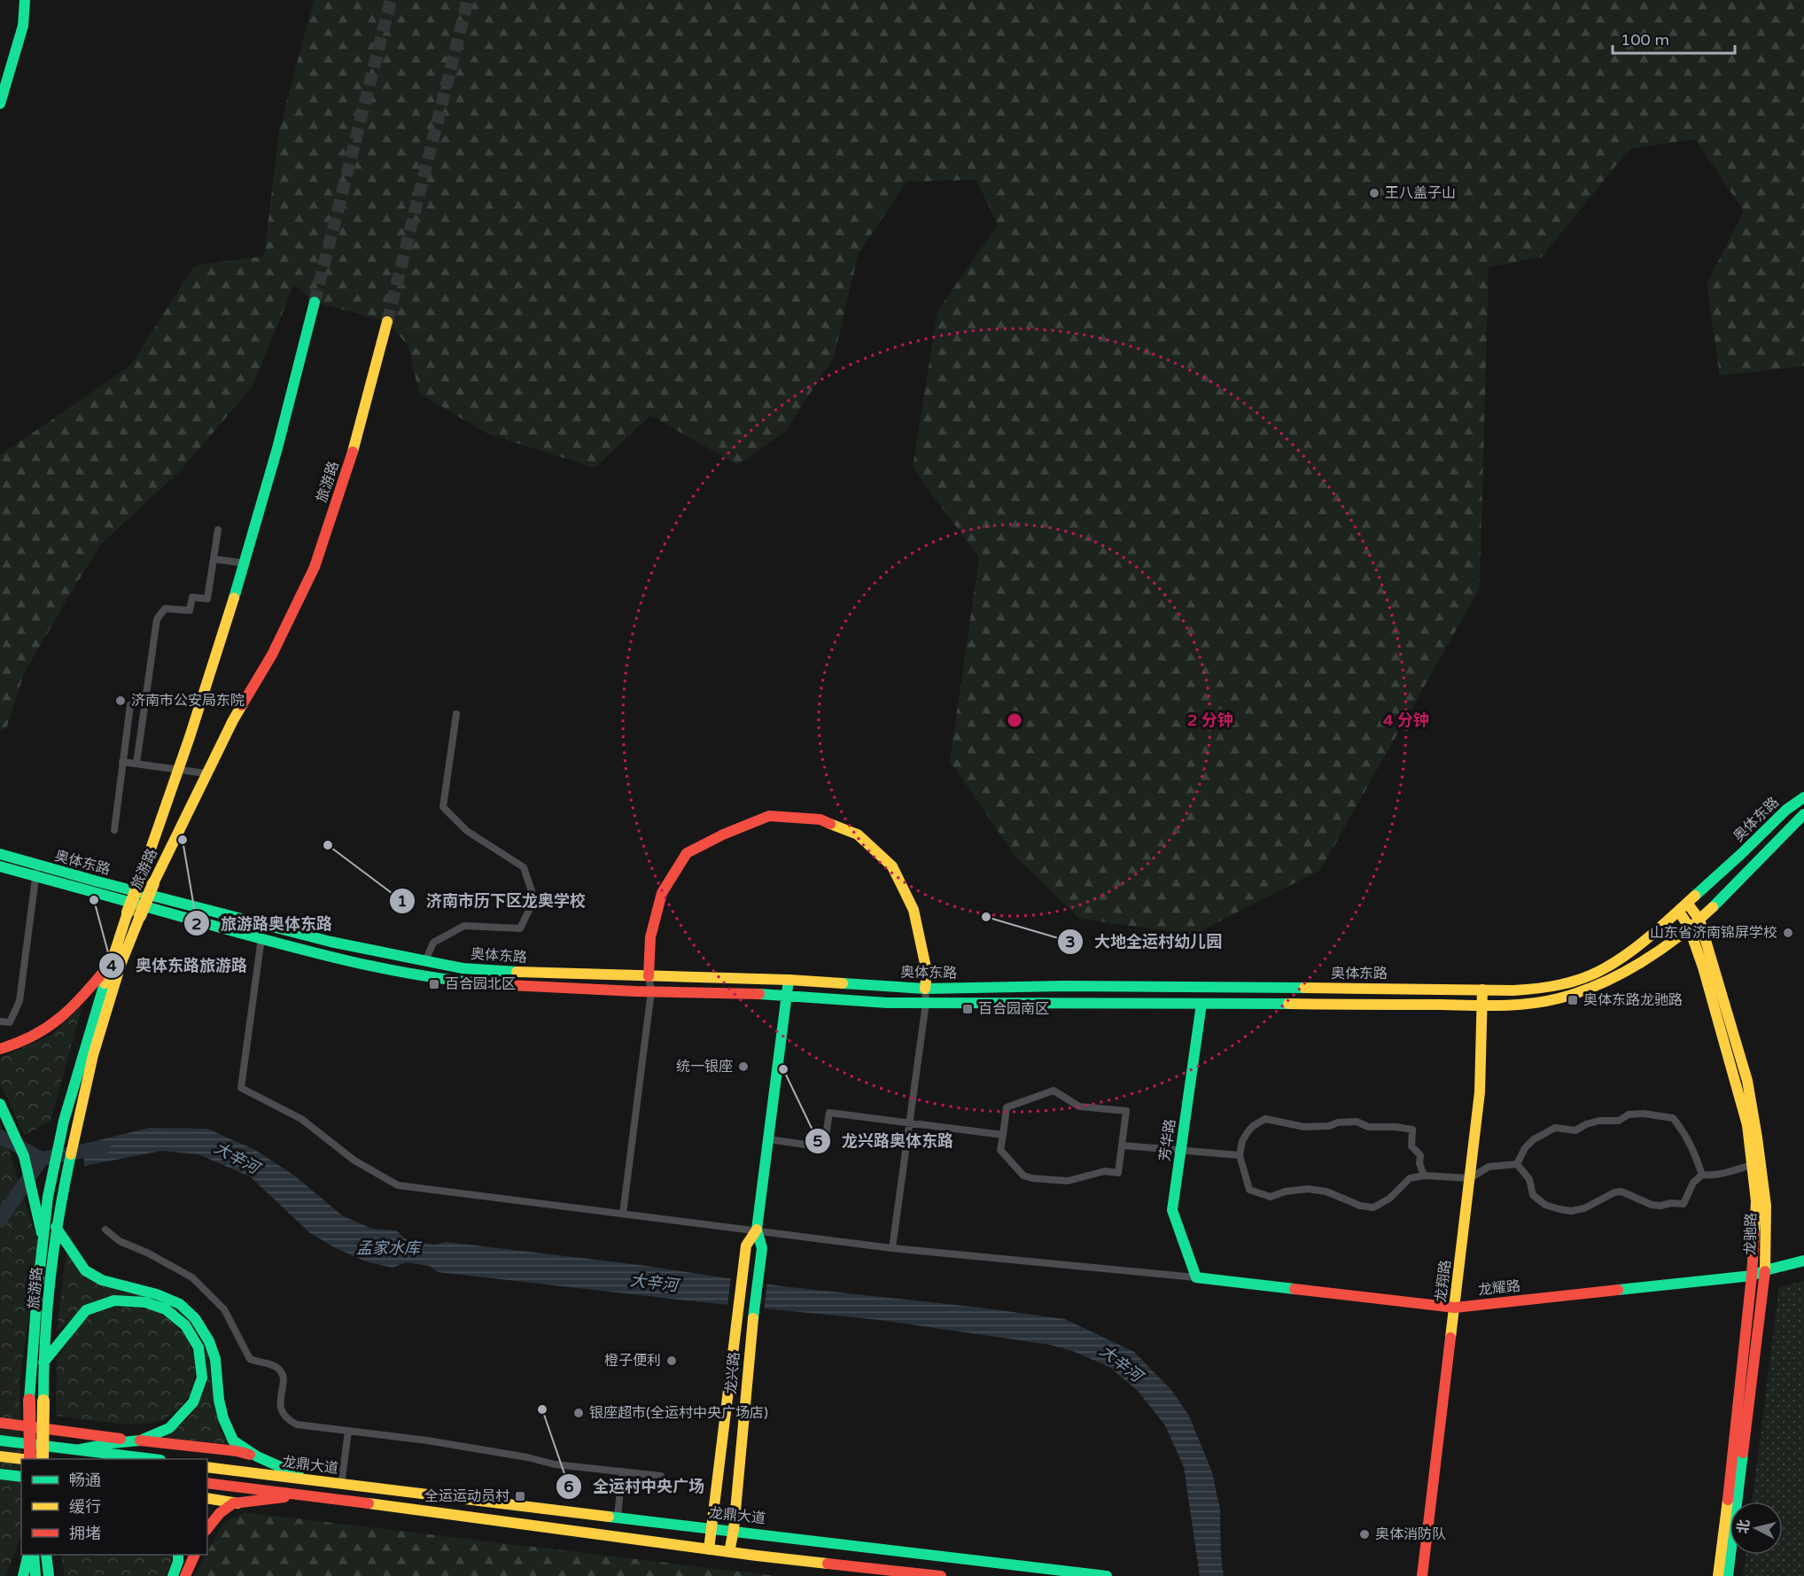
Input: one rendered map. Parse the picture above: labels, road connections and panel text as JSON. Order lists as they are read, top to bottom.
{
  "streets": {
    "main road": [
      "旅游路",
      "奥体东路",
      "芳华路",
      "龙驰路",
      "龙翔路",
      "龙耀路",
      "龙兴路",
      "龙鼎大道"
    ]
  },
  "crossings": [
    ["奥体东路", "龙驰路"],
    ["奥体东路", "龙翔路"],
    ["奥体东路", "龙兴路"],
    ["芳华路", "龙耀路"],
    ["龙驰路", "龙耀路"],
    ["龙翔路", "龙耀路"],
    ["龙兴路", "龙鼎大道"]
  ],
  "water": ["大辛河", "孟家水库"],
  "places": {
    "other": [
      "王八盖子山",
      "济南市公安局东院",
      "旅游路奥体东路",
      "济南市历下区龙奥学校",
      "奥体东路旅游路",
      "大地全运村幼儿园",
      "山东省济南锦屏学校",
      "统一银座",
      "龙兴路奥体东路",
      "橙子便利",
      "全运村中央广场",
      "银座超市(全运村中央广场店)",
      "奥体消防队"
    ],
    "transit": [
      "百合园北区",
      "奥体东路龙驰路",
      "百合园南区",
      "全运运动员村"
    ]
  },
  "legend": ["畅通", "缓行", "拥堵"],
  "scale_bar": "100 m",
  "north": "left",
  "rings": ["2 分钟", "4 分钟"]
}
